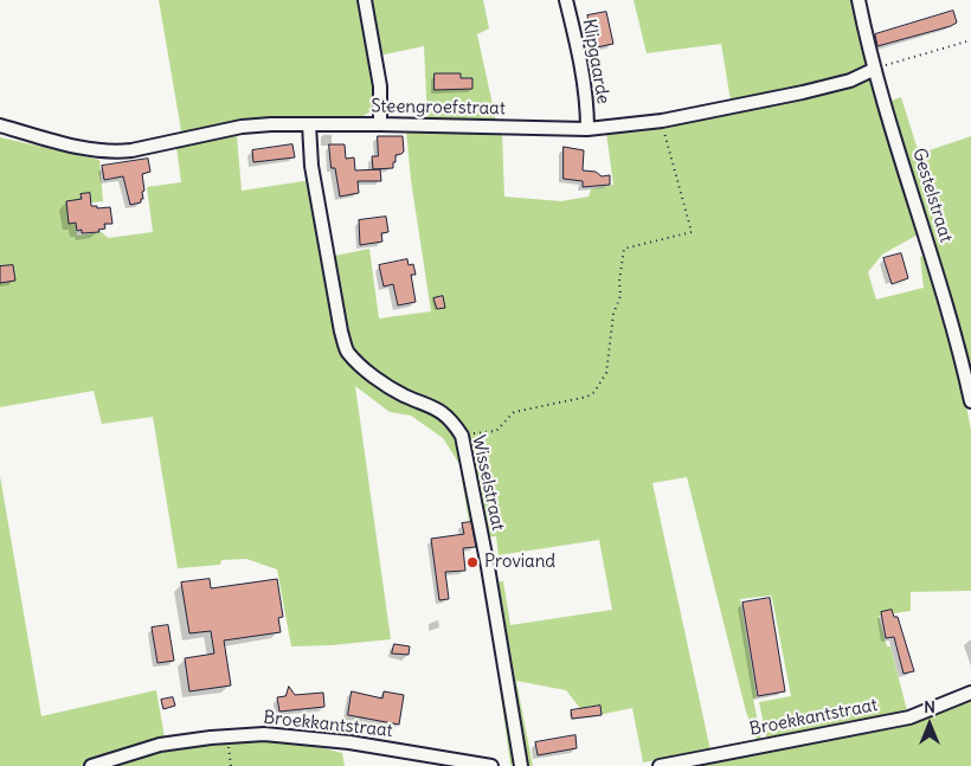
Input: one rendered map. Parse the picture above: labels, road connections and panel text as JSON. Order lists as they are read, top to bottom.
{
  "streets": {
    "street": [
      "Klipgaarde",
      "Steengroefstraat",
      "Gestelstraat",
      "Wisselstraat",
      "Broekkantstraat"
    ]
  },
  "crossings": [
    ["Klipgaarde", "Steengroefstraat"],
    ["Steengroefstraat", "Gestelstraat"],
    ["Steengroefstraat", "Wisselstraat"]
  ],
  "places": ["Proviand"],
  "north": "top"
}
